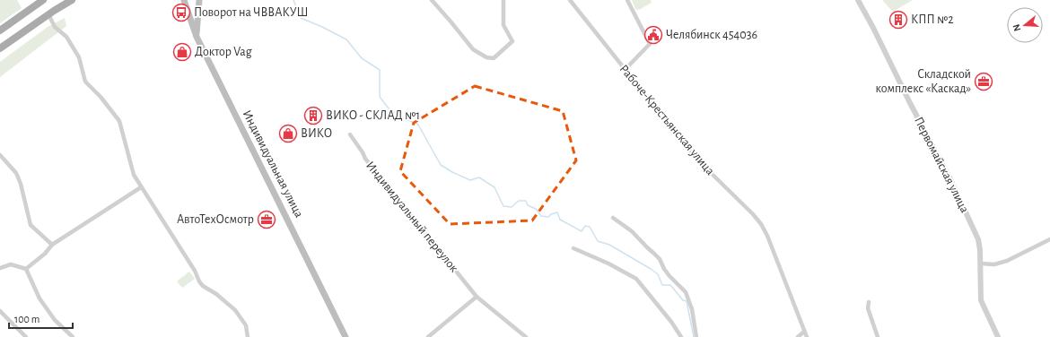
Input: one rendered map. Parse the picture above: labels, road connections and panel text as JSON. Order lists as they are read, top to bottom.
{
  "streets": {
    "main road": ["Индивидуальная улица"],
    "street": ["Рабоче-Крестьянская улица", "Первомайская улица", "Индивидуальный переулок"]
  },
  "places": {
    "bus stop": ["Поворот на ЧВВАКУШ"],
    "building": ["КПП №2", "ВИКО - СКЛАД №1"],
    "public building": ["Челябинск 454036"],
    "shop": ["Доктор Vag", "ВИКО"],
    "office": ["Складской комплекс «Каскад»", "АвтоТехОсмотр"]
  },
  "scale_bar": "100 m",
  "north": "left"
}
